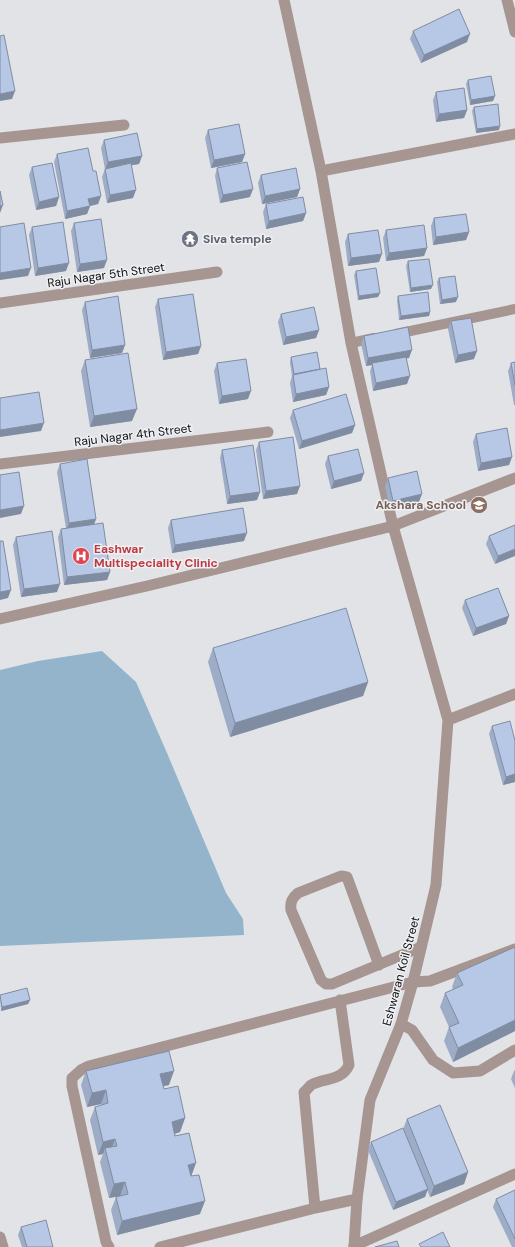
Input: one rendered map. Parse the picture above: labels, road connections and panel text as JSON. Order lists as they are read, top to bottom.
{
  "streets": {
    "street": ["Raju Nagar 5th Street", "Raju Nagar 4th Street", "Eshwaran Koil Street"]
  },
  "places": {
    "temple": ["Siva temple"],
    "school or university": ["Akshara School"],
    "hospital": ["Eashwar Multispeciality Clinic"]
  }
}
